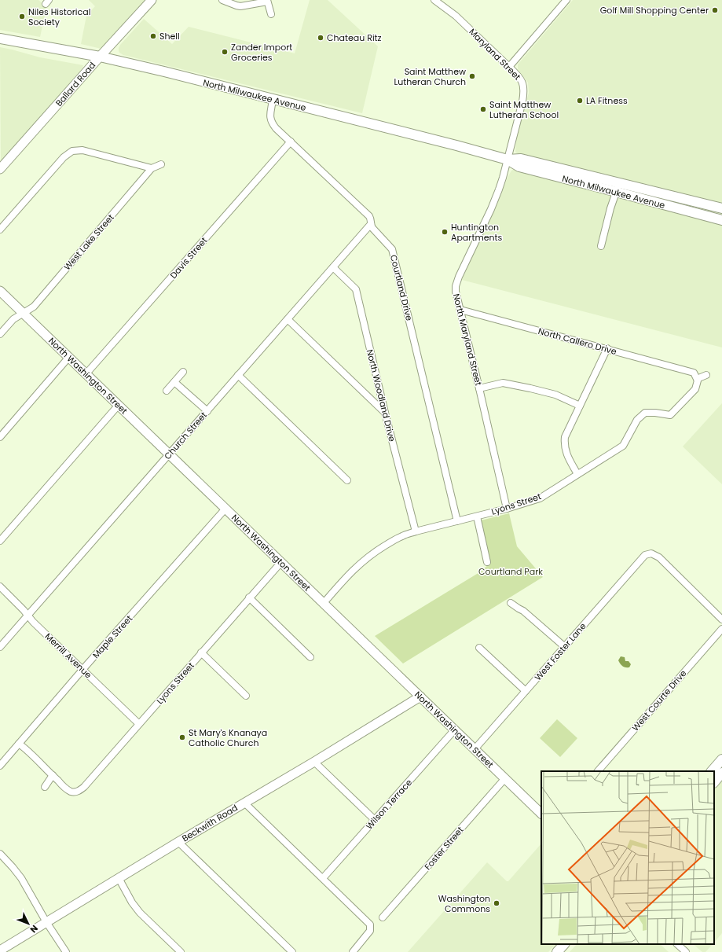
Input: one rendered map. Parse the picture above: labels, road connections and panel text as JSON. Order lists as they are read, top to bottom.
{
  "streets": {
    "main road": ["North Milwaukee Avenue"],
    "street": [
      "Maryland Street",
      "Ballard Road",
      "West Lake Street",
      "Davis Street",
      "Courtland Drive",
      "North Maryland Street",
      "North Callero Drive",
      "North Washington Street",
      "North Woodland Drive",
      "Church Street",
      "Lyons Street",
      "Maple Street",
      "West Foster Lane",
      "Merrill Avenue",
      "West Courte Drive",
      "Wilson Terrace",
      "Beckwith Road",
      "Foster Street"
    ]
  },
  "crossings": [
    ["Maryland Street", "North Milwaukee Avenue"],
    ["Maryland Street", "North Maryland Street"],
    ["Ballard Road", "North Milwaukee Avenue"],
    ["North Milwaukee Avenue", "Courtland Drive"],
    ["North Milwaukee Avenue", "North Maryland Street"],
    ["West Lake Street", "North Washington Street"],
    ["Davis Street", "Courtland Drive"],
    ["Davis Street", "North Washington Street"],
    ["Courtland Drive", "Church Street"],
    ["Courtland Drive", "Lyons Street"],
    ["North Maryland Street", "North Callero Drive"],
    ["North Maryland Street", "Lyons Street"],
    ["North Callero Drive", "Lyons Street"],
    ["North Washington Street", "Church Street"],
    ["North Washington Street", "Lyons Street"],
    ["North Washington Street", "Maple Street"],
    ["North Washington Street", "West Foster Lane"],
    ["North Washington Street", "Wilson Terrace"],
    ["North Washington Street", "Beckwith Road"],
    ["North Washington Street", "Foster Street"],
    ["North Woodland Drive", "Church Street"],
    ["North Woodland Drive", "Lyons Street"],
    ["Church Street", "Merrill Avenue"],
    ["Lyons Street", "Merrill Avenue"],
    ["Maple Street", "Merrill Avenue"]
  ],
  "parks": ["Courtland Park"],
  "places": [
    "Golf Mill Shopping Center",
    "Niles Historical Society",
    "Shell",
    "Chateau Ritz",
    "Zander Import Groceries",
    "Saint Matthew Lutheran Church",
    "LA Fitness",
    "Saint Matthew Lutheran School",
    "Huntington Apartments",
    "St Mary's Knanaya Catholic Church",
    "Washington Commons"
  ],
  "north": "bottom right"
}
